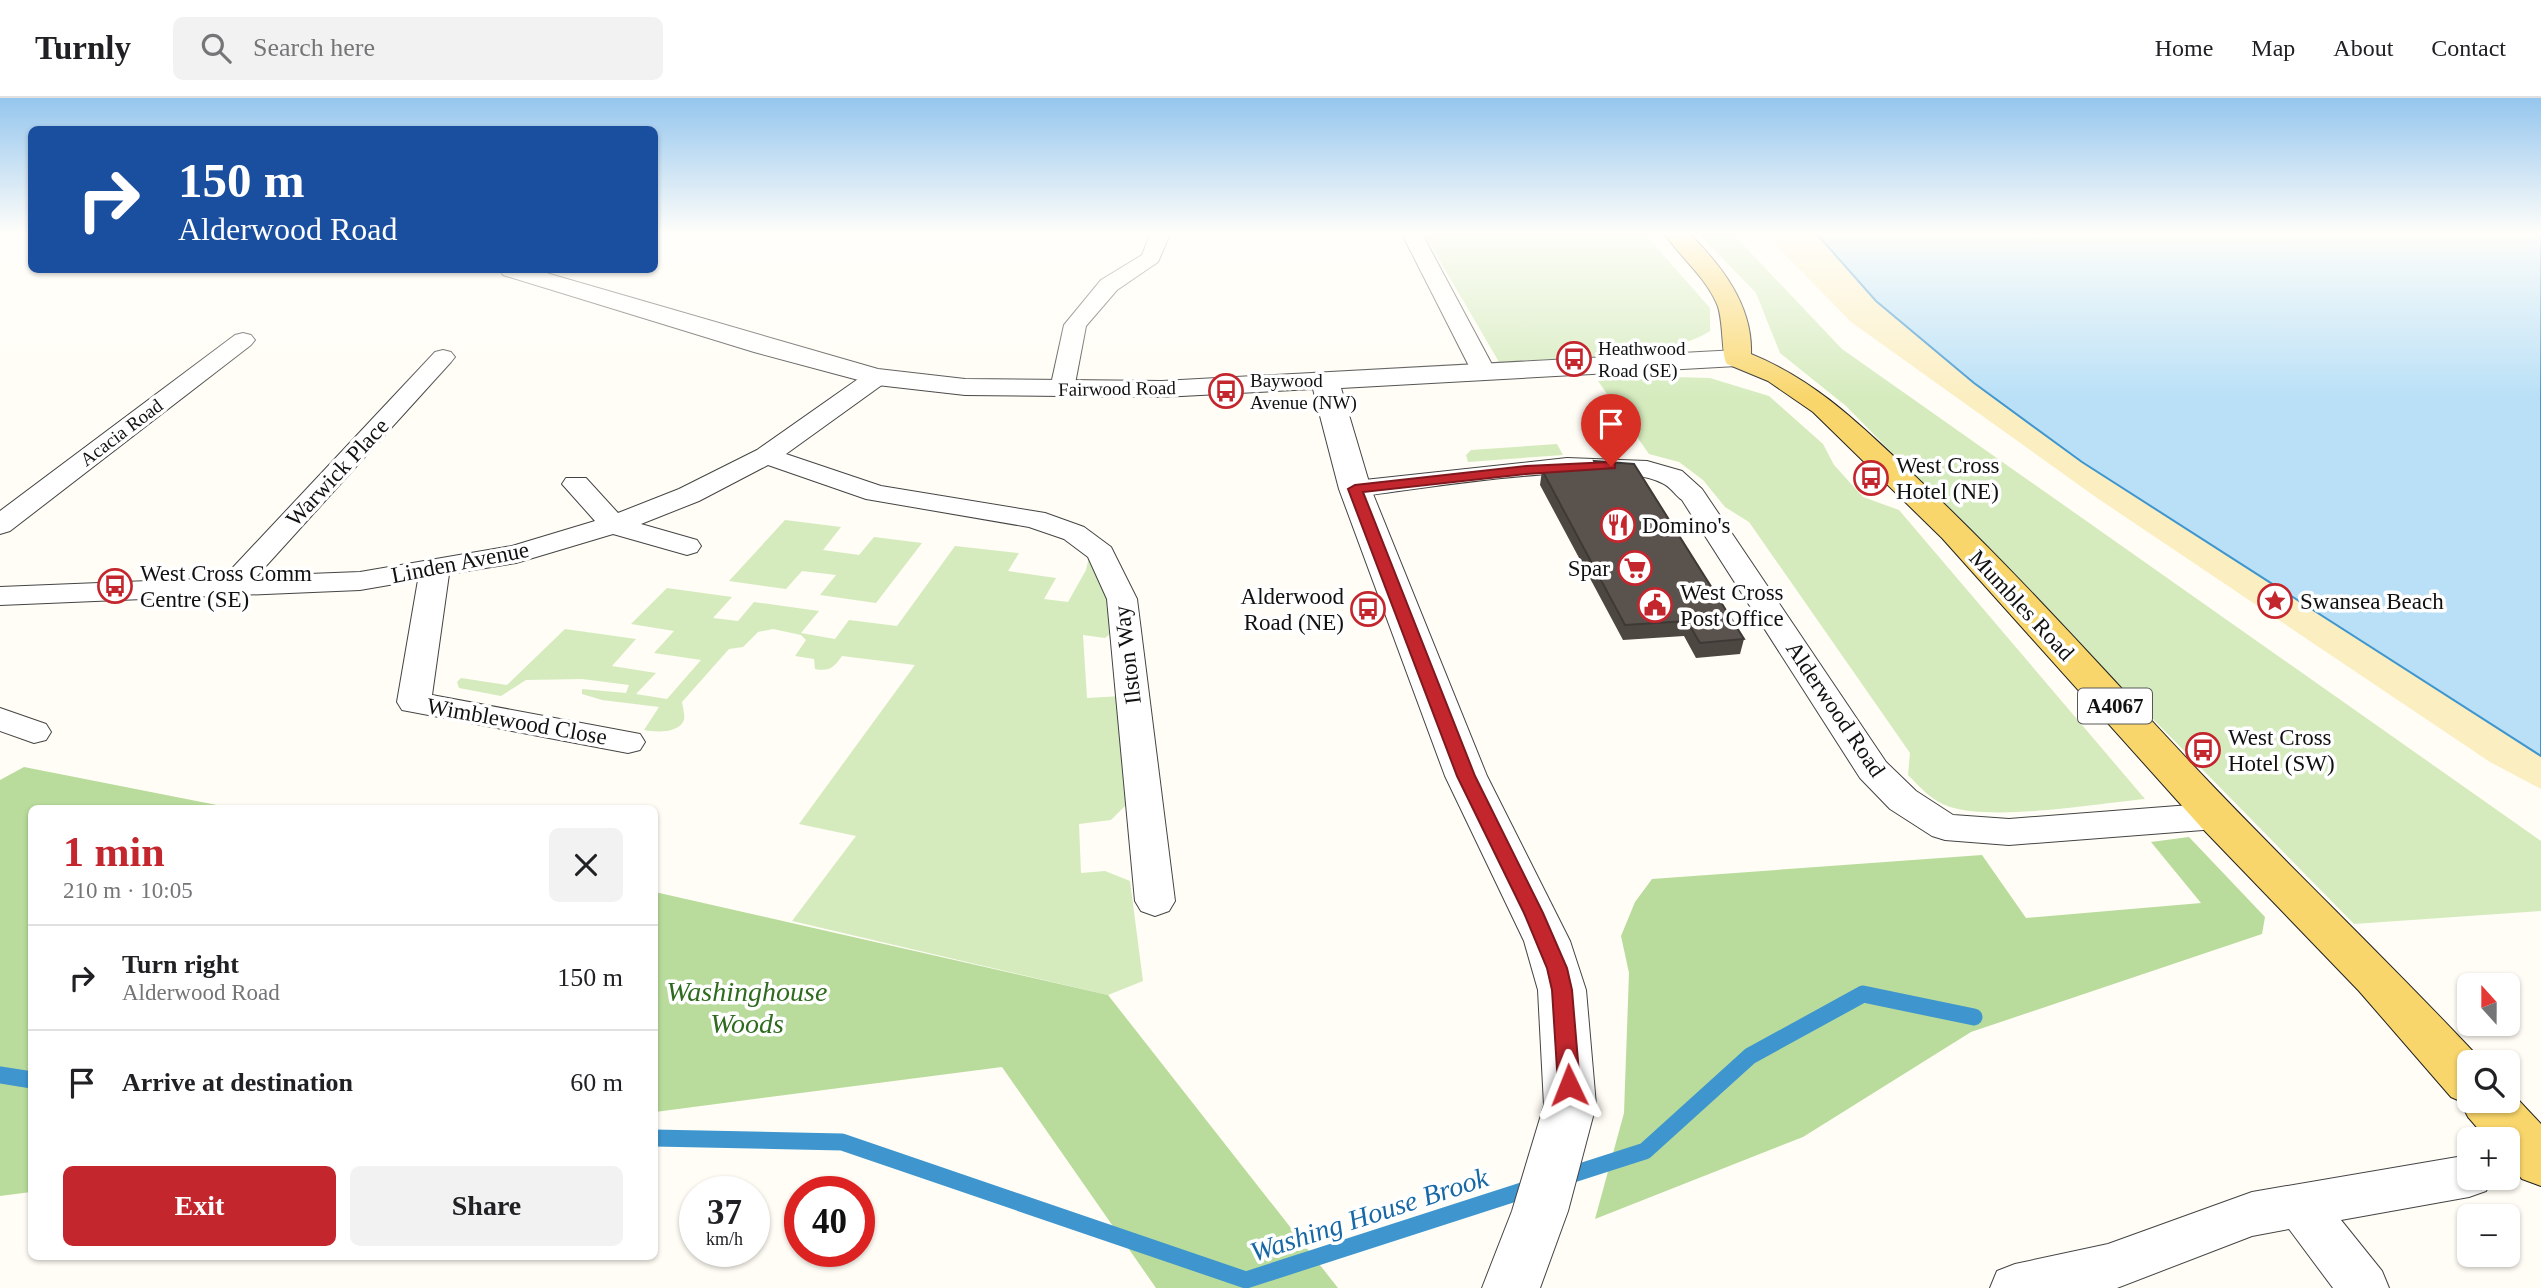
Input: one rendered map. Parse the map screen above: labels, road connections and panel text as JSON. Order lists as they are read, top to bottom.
{
  "streets": {
    "main road": ["Mumbles Road", "A4067"],
    "street": [
      "Fairwood Road",
      "Acacia Road",
      "Warwick Place",
      "Linden Avenue",
      "Ilston Way",
      "Alderwood Road",
      "Wimblewood Close"
    ]
  },
  "crossings": [
    ["Fairwood Road", "Linden Avenue"],
    ["Fairwood Road", "Mumbles Road"],
    ["Warwick Place", "Linden Avenue"],
    ["Linden Avenue", "Ilston Way"],
    ["Linden Avenue", "Wimblewood Close"],
    ["Mumbles Road", "Alderwood Road"]
  ],
  "water": ["Washing House Brook"],
  "parks": ["Washinghouse Woods"],
  "places": {
    "bus stop": [
      "Heathwood Road (SE)",
      "Baywood Avenue (NW)",
      "West Cross Hotel (NE)",
      "West Cross Comm Centre (SE)",
      "Alderwood Road (NE)",
      "West Cross Hotel (SW)"
    ],
    "restaurant": ["Domino's"],
    "supermarket": ["Spar"],
    "place": ["Swansea Beach"],
    "public building": ["West Cross Post Office"]
  },
  "north": "top",
  "page": {
    "header": "Turnly",
    "search": "Search here",
    "nav": [
      "Home",
      "Map",
      "About",
      "Contact"
    ],
    "turn": ["150 m", "Alderwood Road"],
    "heading": ["1 min", "210 m · 10:05"],
    "list": [
      {
        "name": "Turn right",
        "note": "Alderwood Road",
        "value": "150 m"
      },
      {
        "name": "Arrive at destination",
        "value": "60 m"
      }
    ],
    "map_buttons": ["+", "−"],
    "buttons": ["Exit", "Share"],
    "speed": "37 km/h",
    "limit": "40"
  }
}
